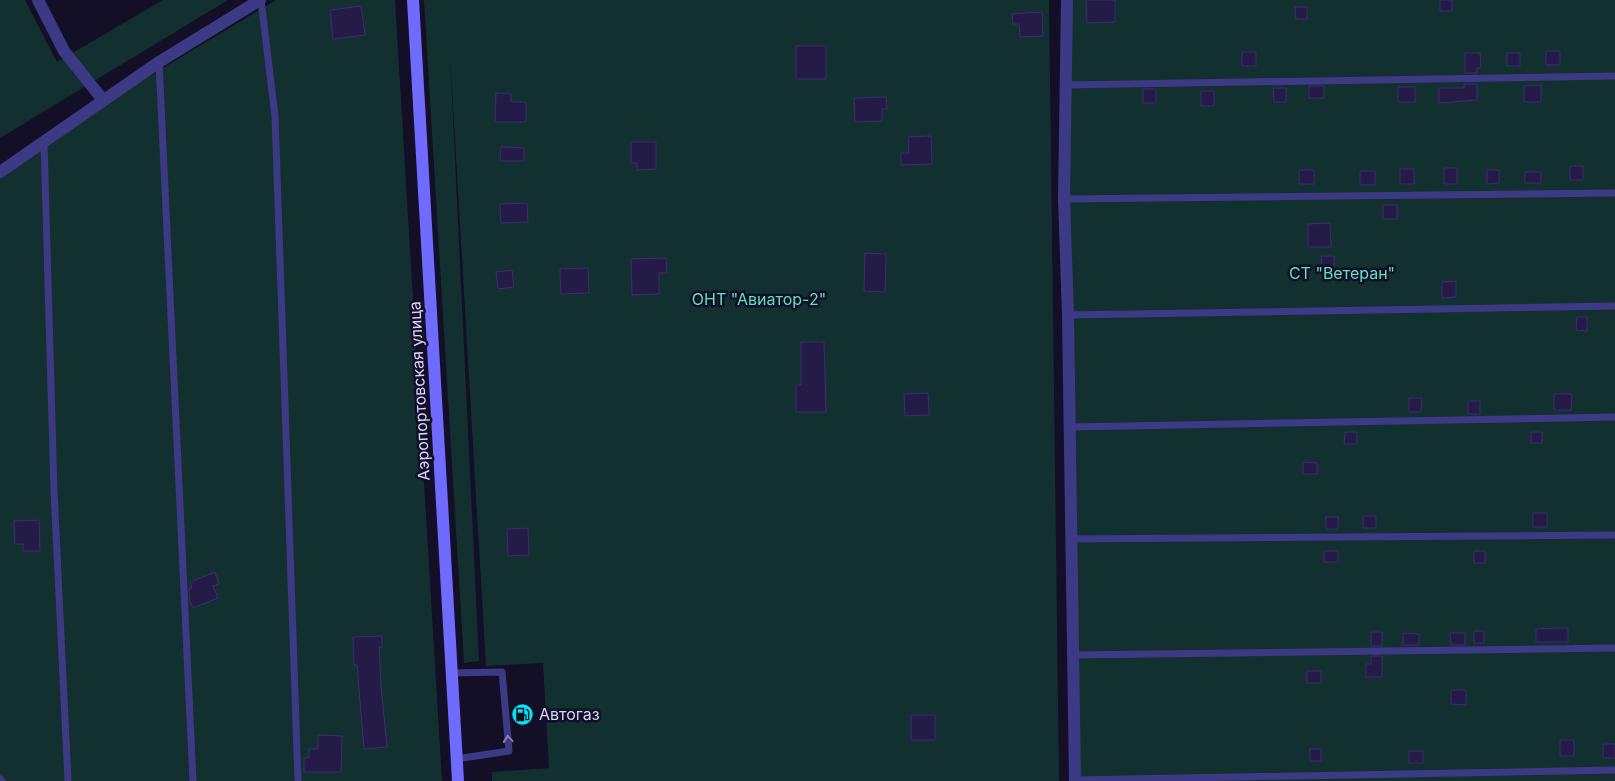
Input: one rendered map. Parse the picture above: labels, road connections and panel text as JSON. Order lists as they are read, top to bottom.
{
  "streets": {
    "street": ["Аэропортовская улица"]
  },
  "parks": ["СТ \"Ветеран\"", "ОНТ \"Авиатор-2\""],
  "places": {
    "fuel station": ["Автогаз"]
  }
}
